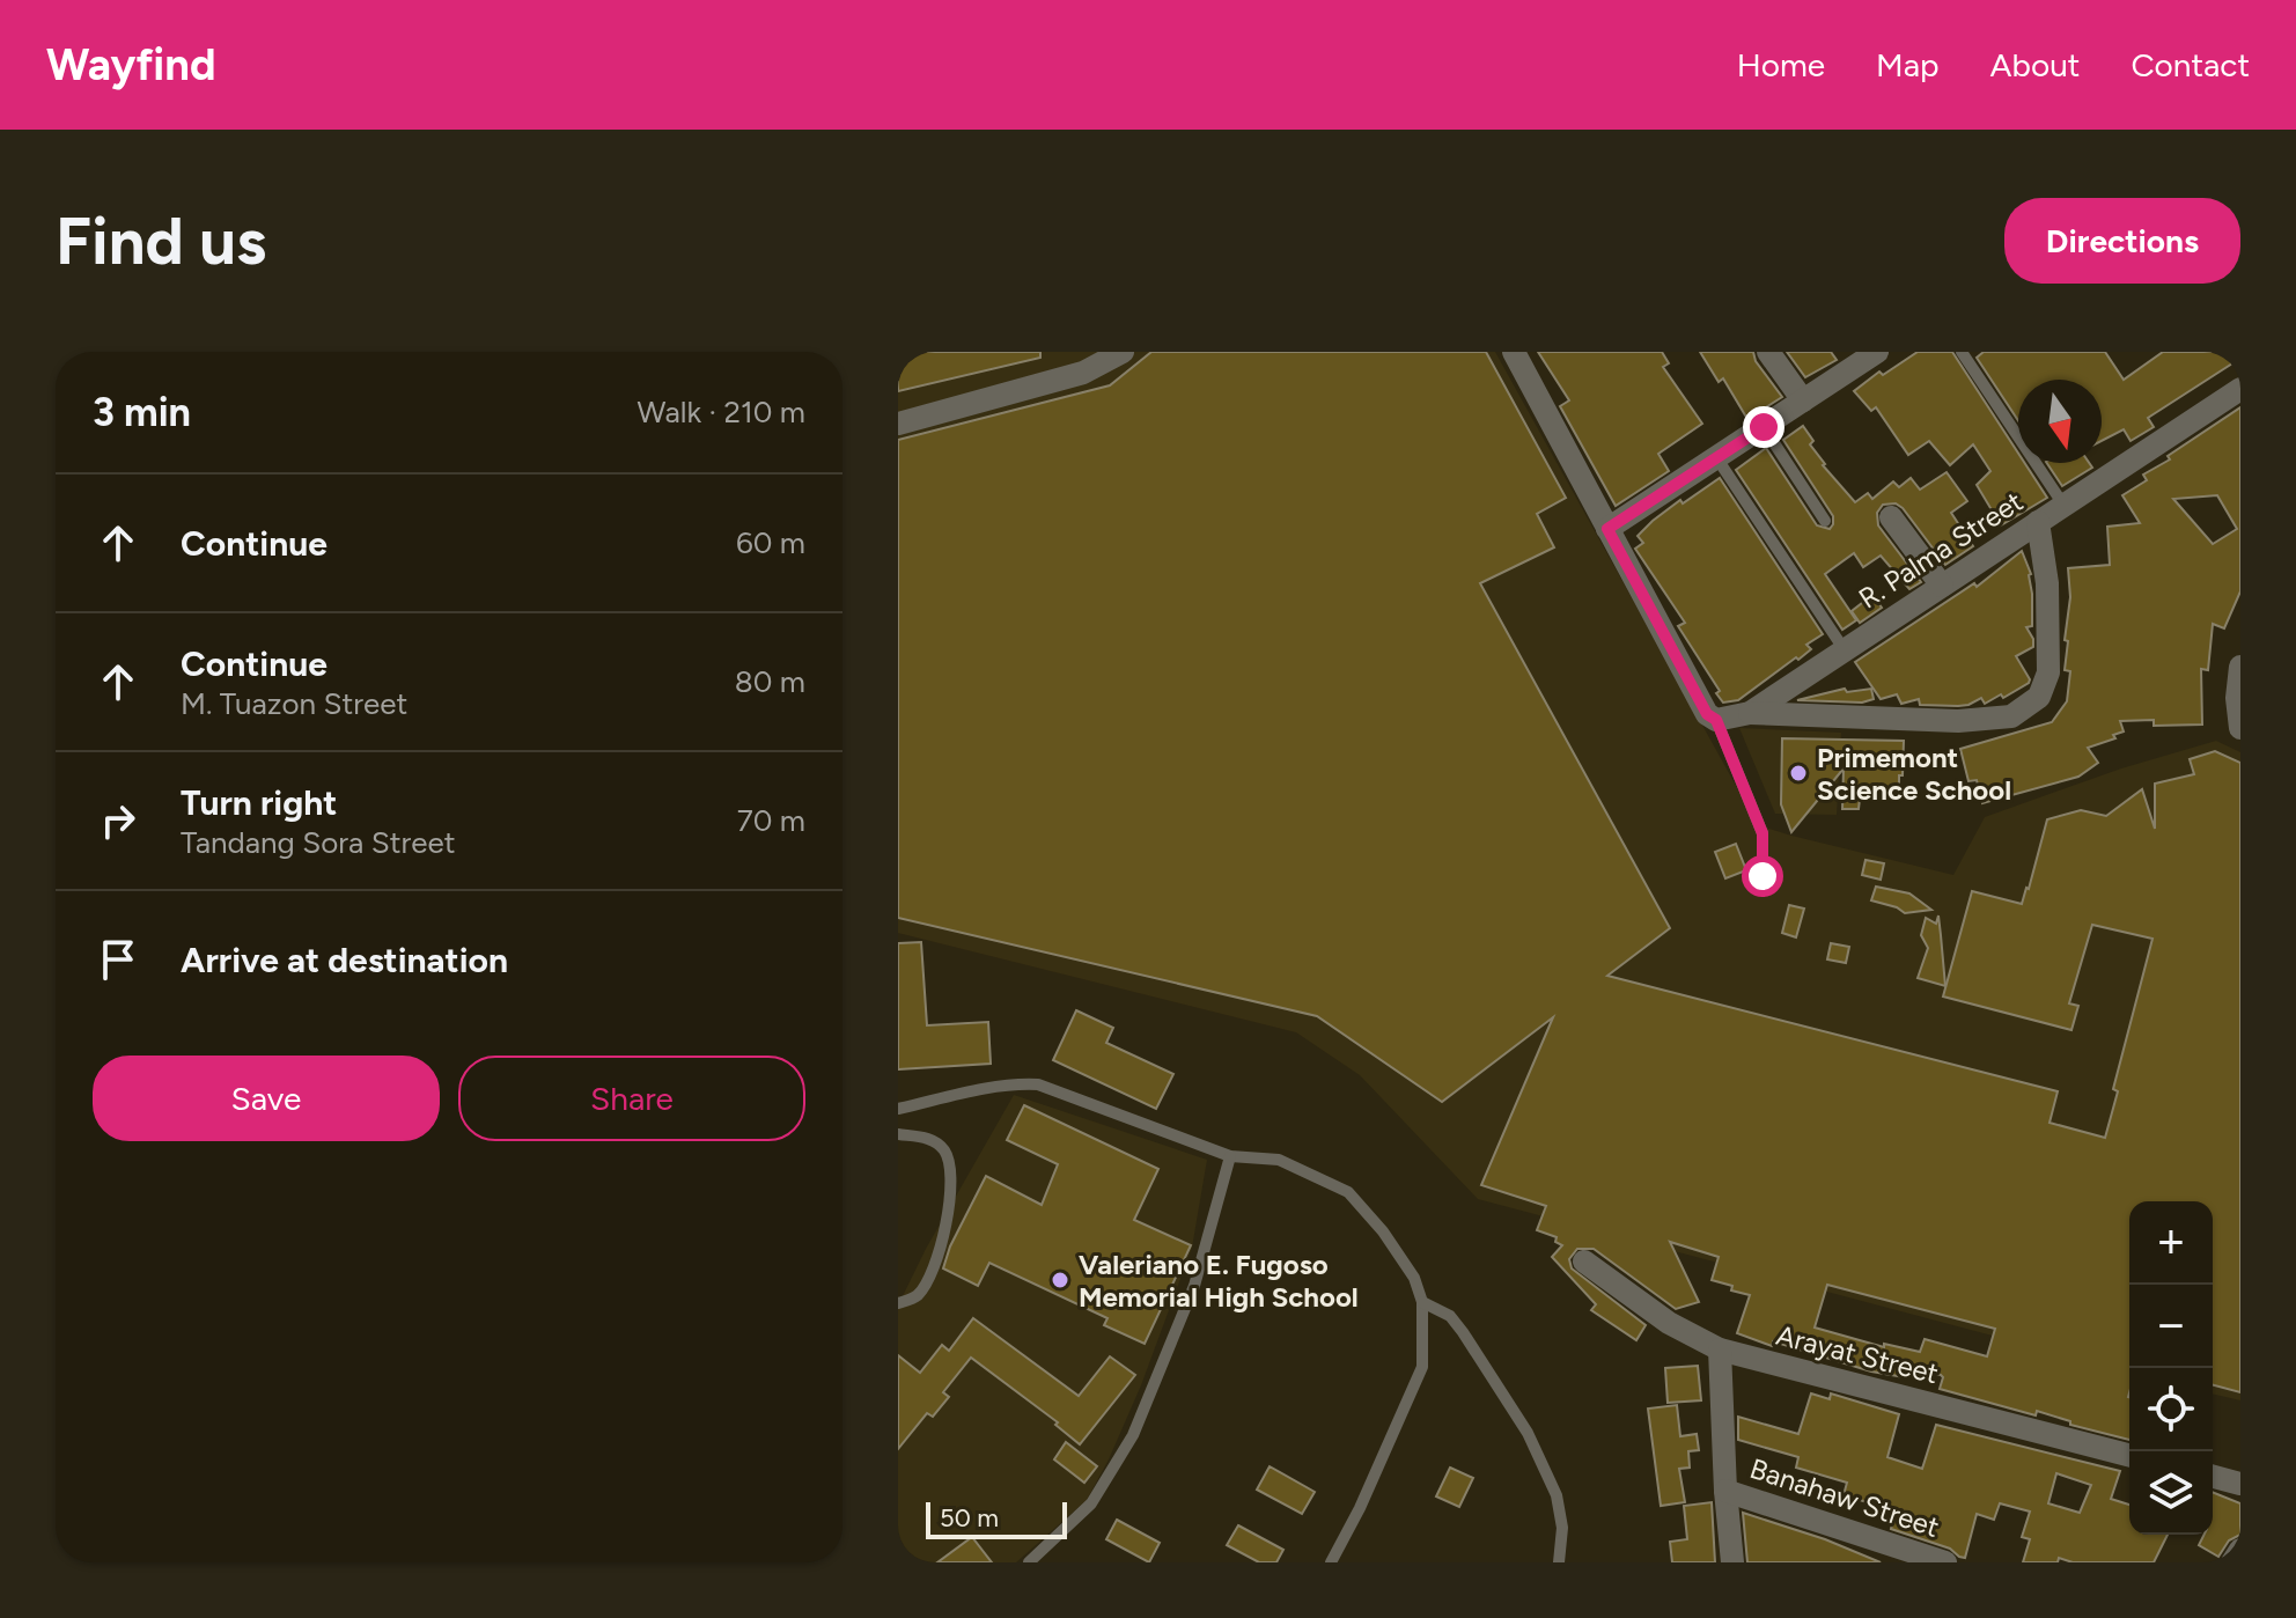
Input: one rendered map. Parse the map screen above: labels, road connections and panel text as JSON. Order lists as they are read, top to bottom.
{
  "streets": {
    "street": ["R. Palma Street", "Arayat Street", "Banahaw Street"]
  },
  "places": ["Primemont Science School", "Valeriano E. Fugoso Memorial High School"],
  "scale_bar": "50 m",
  "north": "bottom",
  "page": {
    "header": "Wayfind",
    "nav": [
      "Home",
      "Map",
      "About",
      "Contact"
    ],
    "buttons": [
      "Directions",
      ["Save", "Share"]
    ],
    "title": "Find us",
    "heading": ["3 min", "Walk · 210 m"],
    "list": [
      ["Continue", "60 m"],
      ["Continue", "M. Tuazon Street", "80 m"],
      ["Turn right", "Tandang Sora Street", "70 m"],
      "Arrive at destination"
    ],
    "map_buttons": ["+", "−"],
    "scale": "50 m"
  }
}
